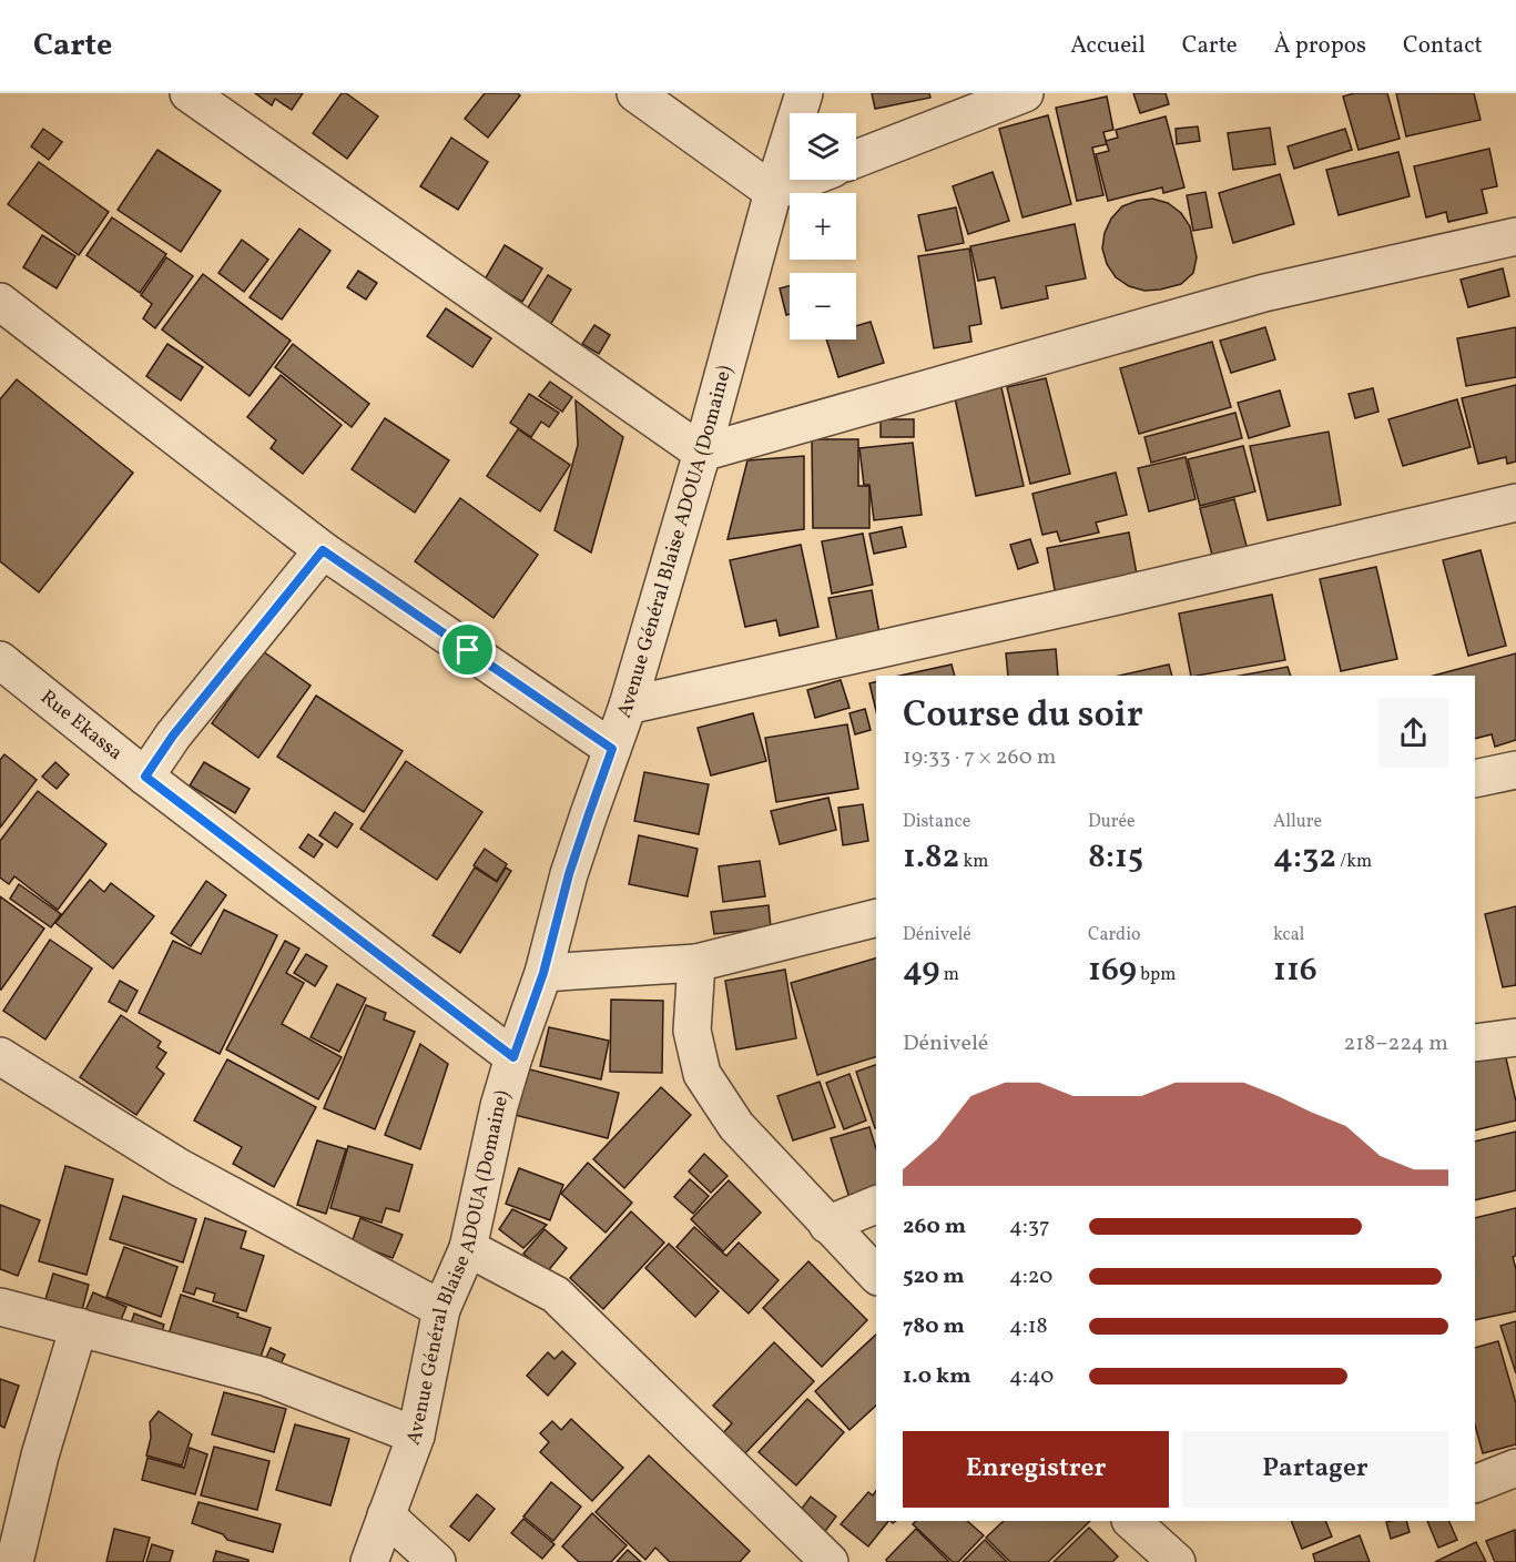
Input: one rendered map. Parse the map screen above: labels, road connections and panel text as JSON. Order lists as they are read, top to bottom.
{
  "streets": {
    "street": ["Avenue Général Blaise ADOUA (Domaine)", "Rue Ekassa"]
  },
  "crossings": [
    ["Avenue Général Blaise ADOUA (Domaine)", "Rue Ekassa"]
  ],
  "page": {
    "header": "Carte",
    "nav": [
      "Accueil",
      "Carte",
      "À propos",
      "Contact"
    ],
    "map_buttons": ["+", "−"],
    "heading": ["Course du soir", "19:33 · 7 × 260 m"],
    "stats": [
      ["Distance", "1.82 km"],
      ["Durée", "8:15"],
      ["Allure", "4:32 /km"],
      ["Dénivelé", "49 m"],
      ["Cardio", "169 bpm"],
      ["kcal", "116"]
    ],
    "chart": ["Dénivelé", "218–224 m"],
    "list": [
      {
        "name": "260 m",
        "note": "4:37"
      },
      {
        "name": "520 m",
        "note": "4:20"
      },
      {
        "name": "780 m",
        "note": "4:18"
      },
      {
        "name": "1.0 km",
        "note": "4:40"
      }
    ],
    "buttons": ["Enregistrer", "Partager"]
  }
}
